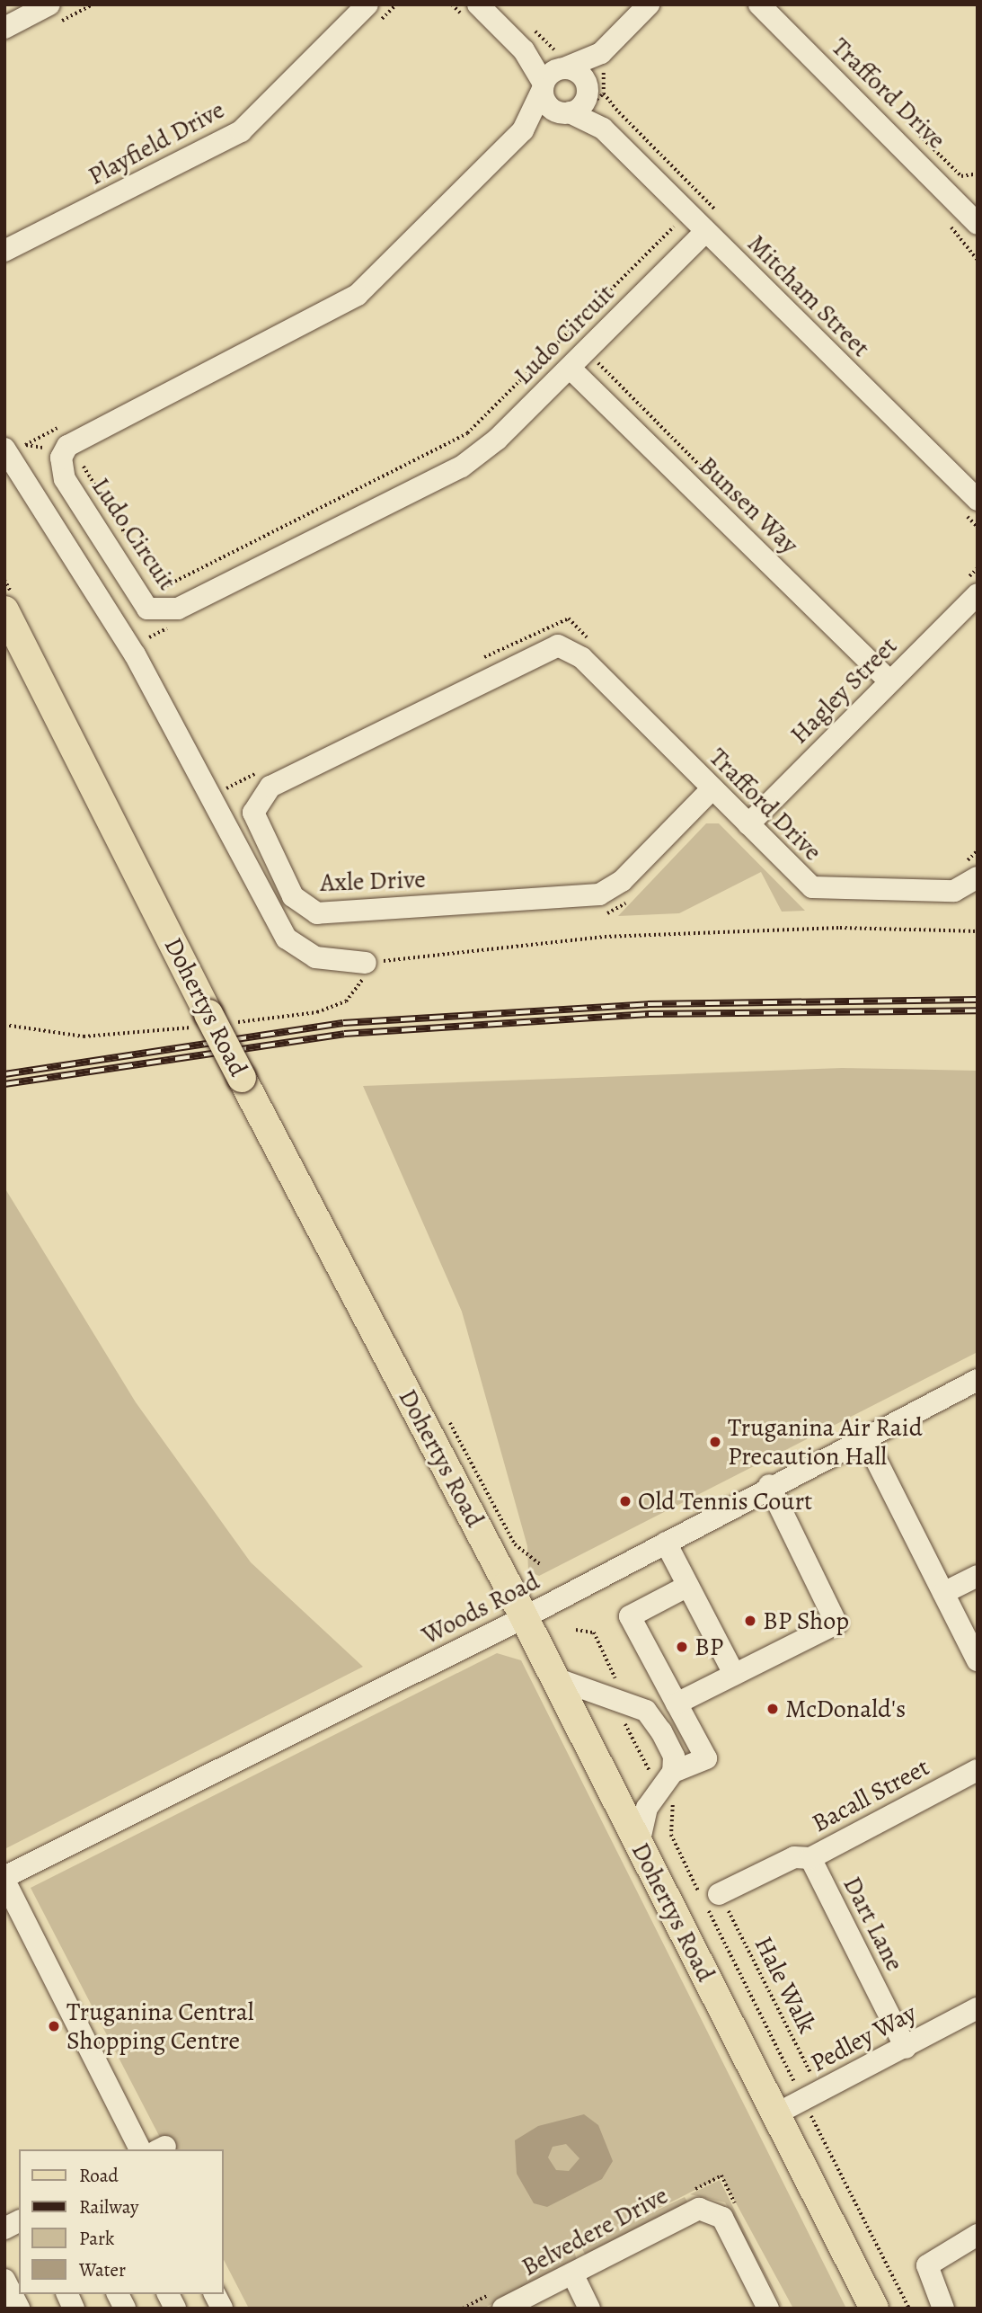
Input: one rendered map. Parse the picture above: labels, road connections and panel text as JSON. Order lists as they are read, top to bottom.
{
  "streets": {
    "main road": ["Dohertys Road"],
    "street": [
      "Trafford Drive",
      "Playfield Drive",
      "Mitcham Street",
      "Ludo Circuit",
      "Bunsen Way",
      "Hagley Street",
      "Axle Drive",
      "Woods Road",
      "Bacall Street",
      "Dart Lane",
      "Pedley Way",
      "Belvedere Drive"
    ],
    "path": ["Hale Walk"]
  },
  "crossings": [
    ["Trafford Drive", "Hagley Street"],
    ["Trafford Drive", "Axle Drive"],
    ["Mitcham Street", "Ludo Circuit"],
    ["Ludo Circuit", "Bunsen Way"],
    ["Bunsen Way", "Hagley Street"],
    ["Dohertys Road", "Woods Road"],
    ["Dohertys Road", "Pedley Way"],
    ["Bacall Street", "Dart Lane"],
    ["Bacall Street", "Hale Walk"],
    ["Dart Lane", "Pedley Way"],
    ["Hale Walk", "Pedley Way"]
  ],
  "places": [
    "Truganina Air Raid Precaution Hall",
    "Old Tennis Court",
    "BP Shop",
    "BP",
    "McDonald's",
    "Truganina Central Shopping Centre"
  ],
  "legend": [
    "Road",
    "Railway",
    "Park",
    "Water"
  ]
}
